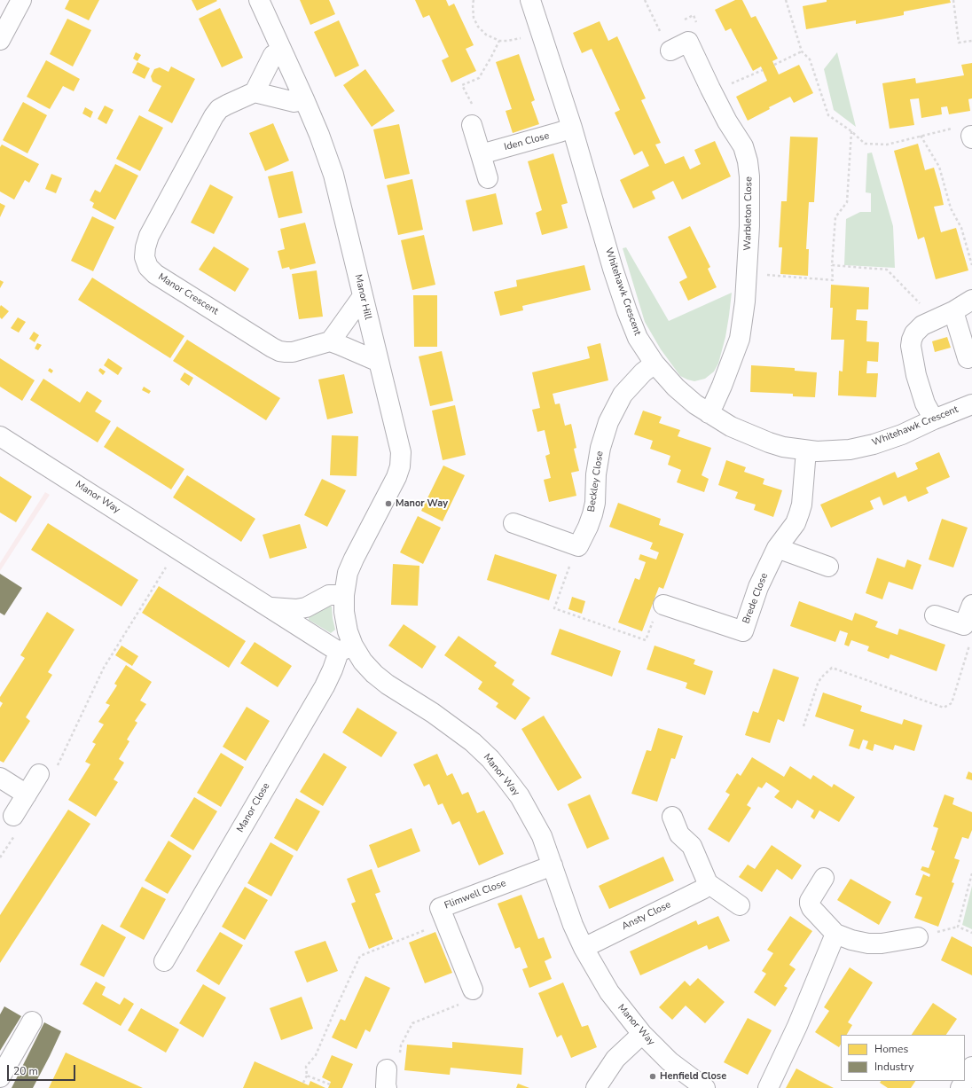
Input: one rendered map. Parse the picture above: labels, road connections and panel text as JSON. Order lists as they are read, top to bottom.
{
  "streets": {
    "street": [
      "Iden Close",
      "Warbleton Close",
      "Whitehawk Crescent",
      "Manor Crescent",
      "Manor Hill",
      "Beckley Close",
      "Manor Way",
      "Brede Close",
      "Manor Close",
      "Flimwell Close",
      "Ansty Close"
    ]
  },
  "crossings": [
    ["Iden Close", "Whitehawk Crescent"],
    ["Warbleton Close", "Whitehawk Crescent"],
    ["Whitehawk Crescent", "Beckley Close"],
    ["Whitehawk Crescent", "Brede Close"],
    ["Manor Hill", "Manor Way"],
    ["Manor Hill", "Manor Close"],
    ["Manor Way", "Manor Close"],
    ["Manor Way", "Flimwell Close"],
    ["Manor Way", "Ansty Close"]
  ],
  "places": ["Manor Way", "Henfield Close"],
  "legend": ["Homes", "Industry"],
  "scale_bar": "20 m"
}
